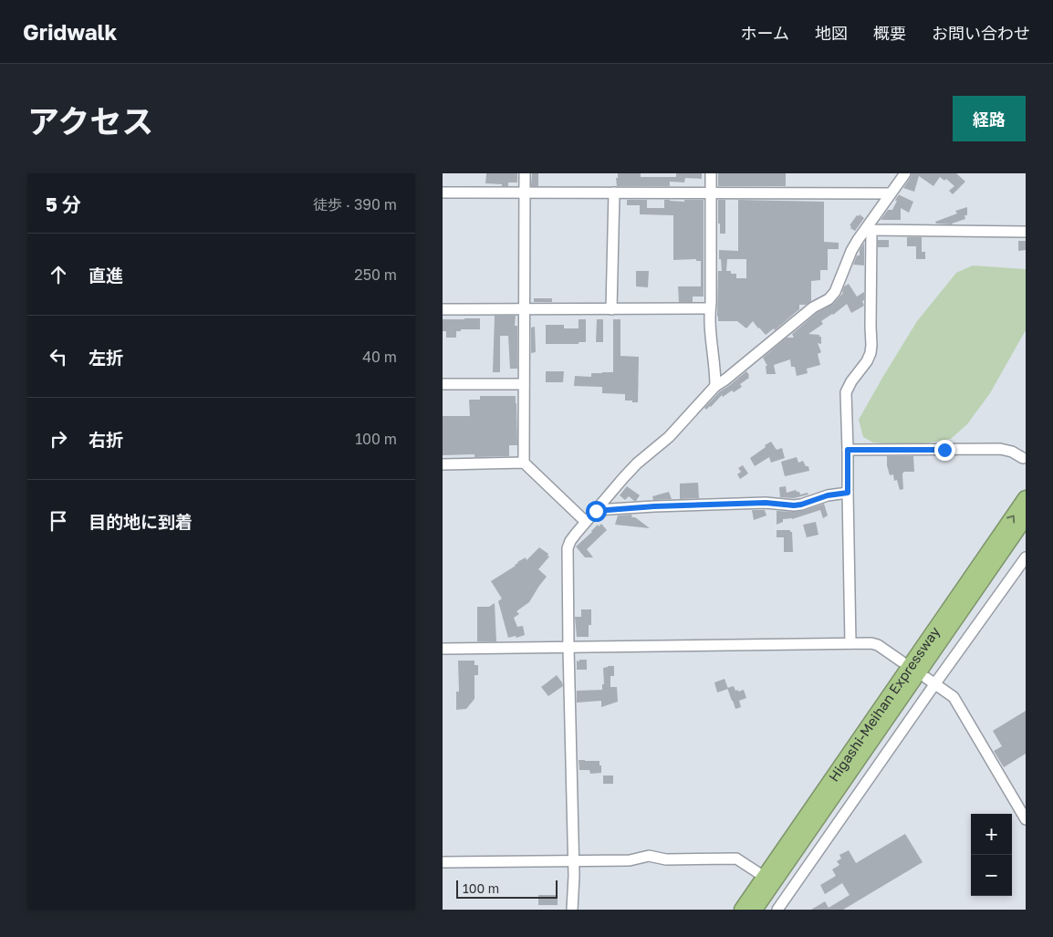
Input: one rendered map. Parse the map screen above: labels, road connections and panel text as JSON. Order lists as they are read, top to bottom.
{
  "streets": {
    "highway": ["Higashi-Meihan Expressway"]
  },
  "scale_bar": "100 m",
  "page": {
    "header": "Gridwalk",
    "nav": [
      "ホーム",
      "地図",
      "概要",
      "お問い合わせ"
    ],
    "title": "アクセス",
    "buttons": "経路",
    "heading": ["5 分", "徒歩 · 390 m"],
    "list": [
      ["直進", "250 m"],
      ["左折", "40 m"],
      ["右折", "100 m"],
      "目的地に到着"
    ],
    "map_buttons": ["+", "−"],
    "scale": "100 m"
  }
}
